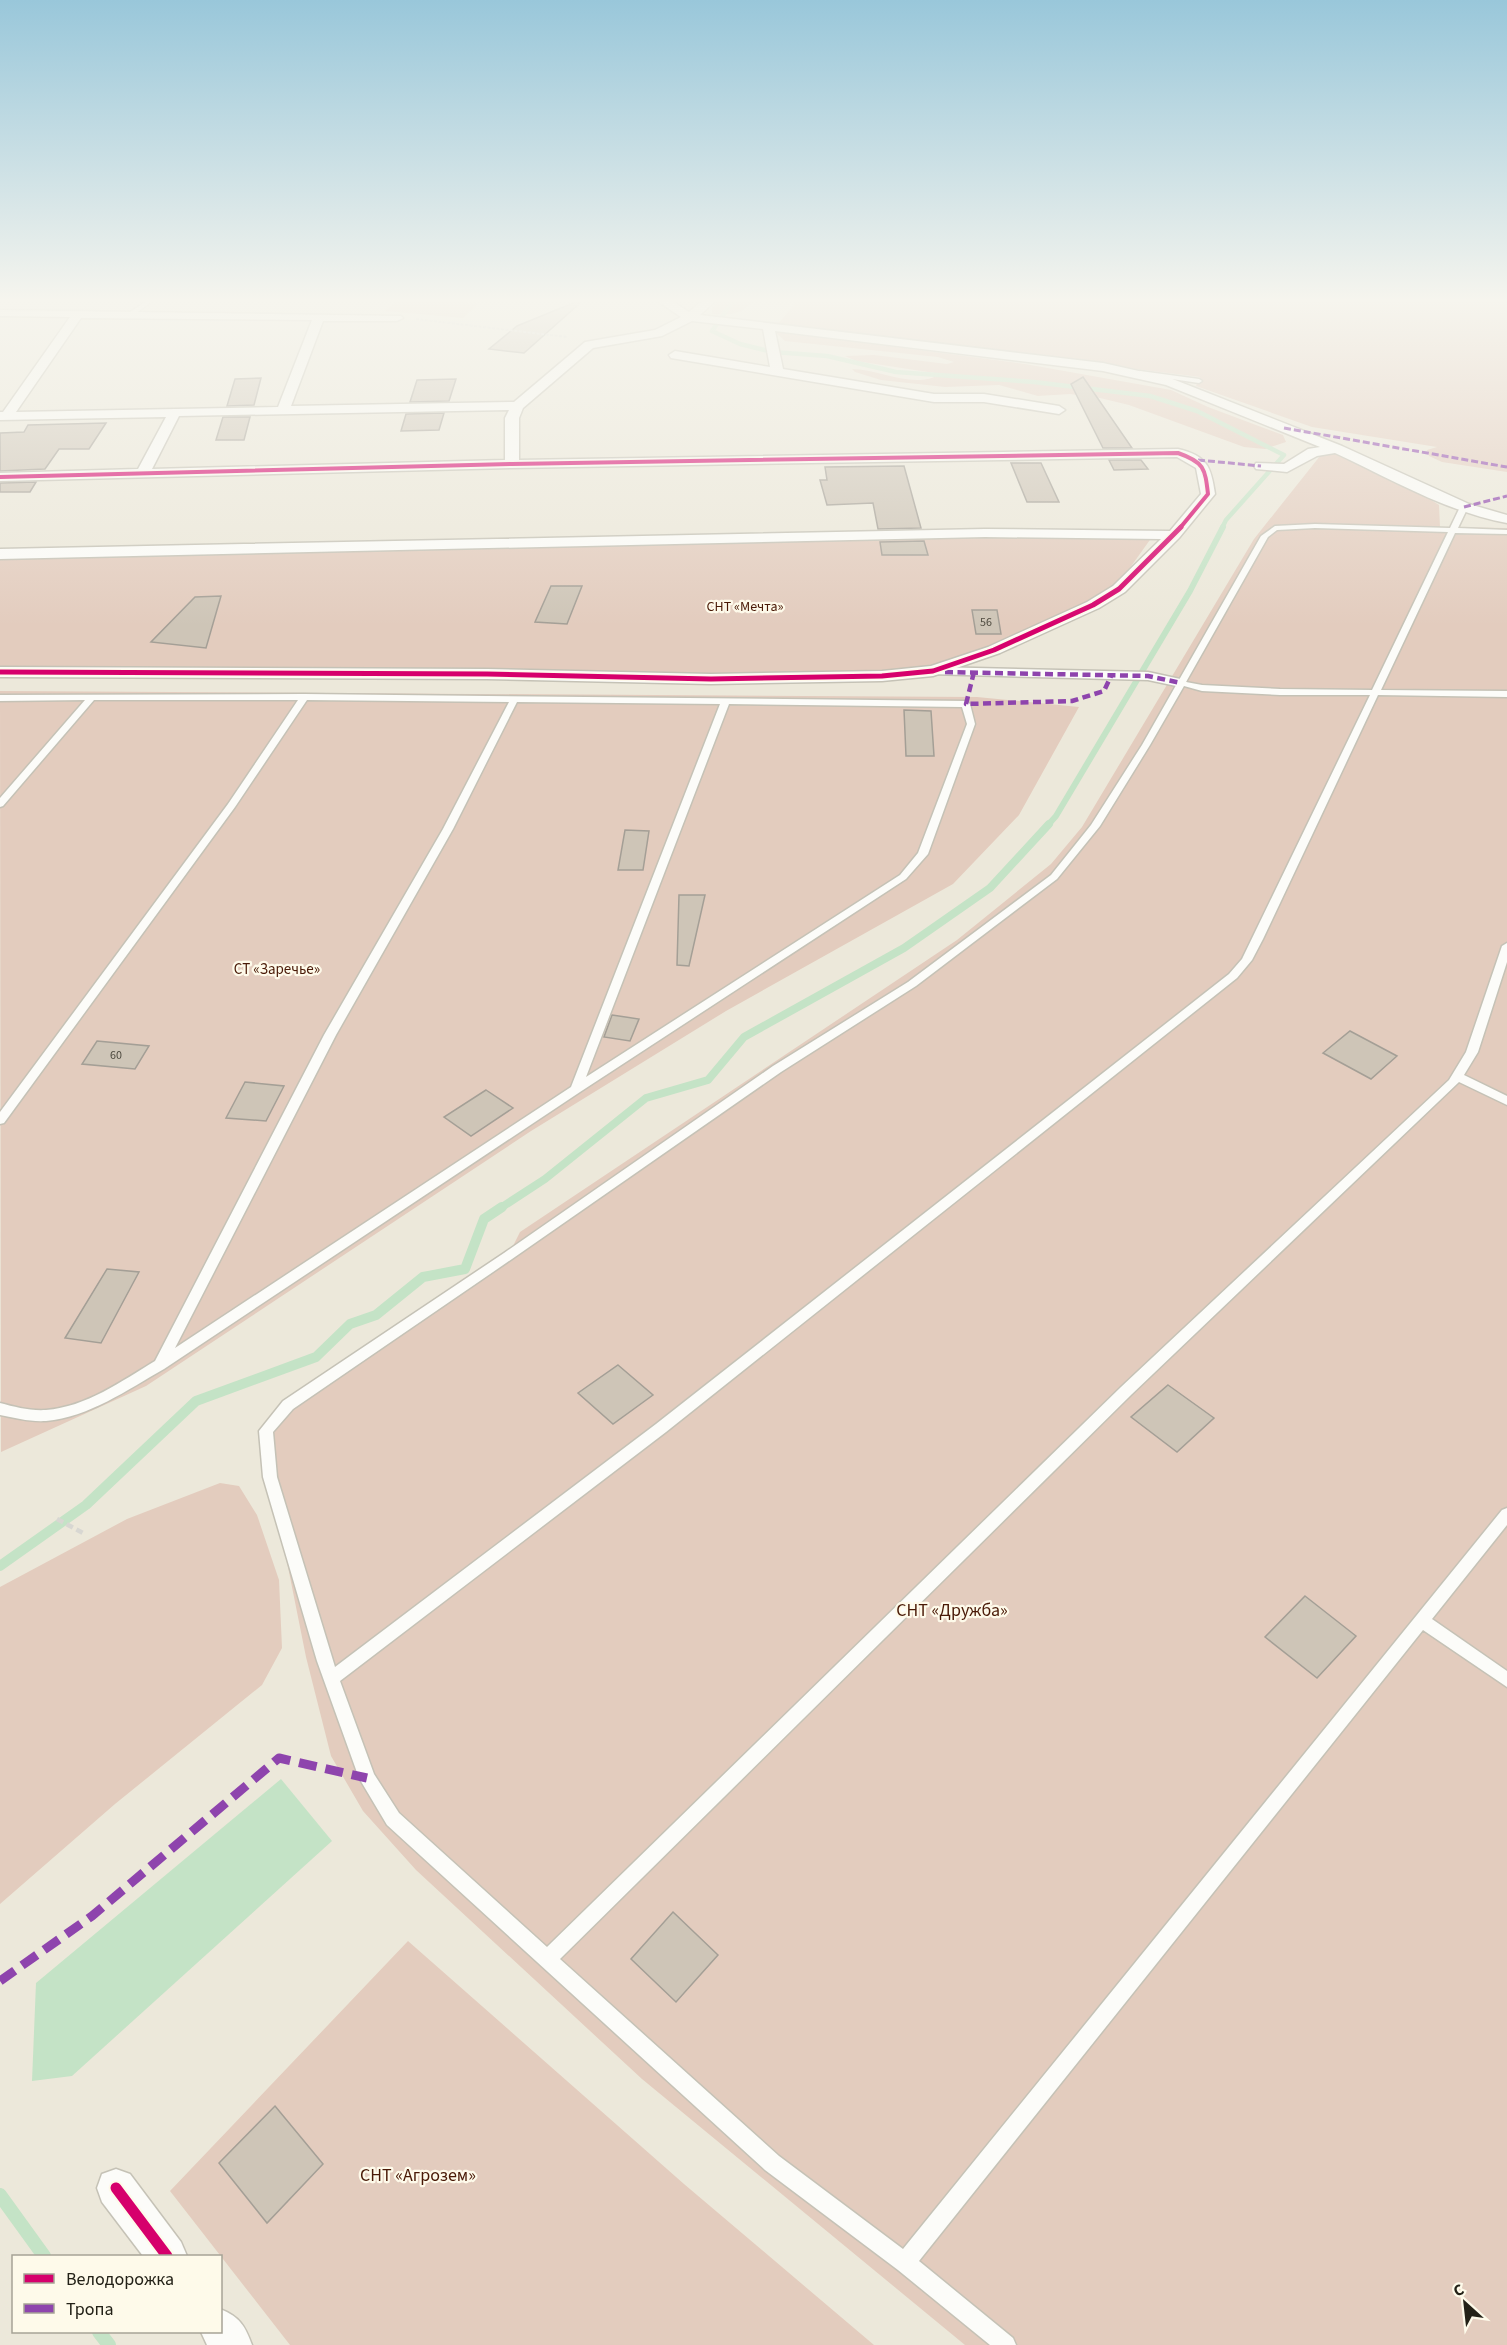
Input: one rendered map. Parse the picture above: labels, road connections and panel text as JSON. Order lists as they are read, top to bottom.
{
  "parks": [
    "СНТ «Мечта»",
    "СТ «Заречье»",
    "СНТ «Дружба»",
    "СНТ «Агрозем»"
  ],
  "house_numbers": ["56", "60"],
  "legend": ["Велодорожка", "Тропа"],
  "north": "top left"
}
